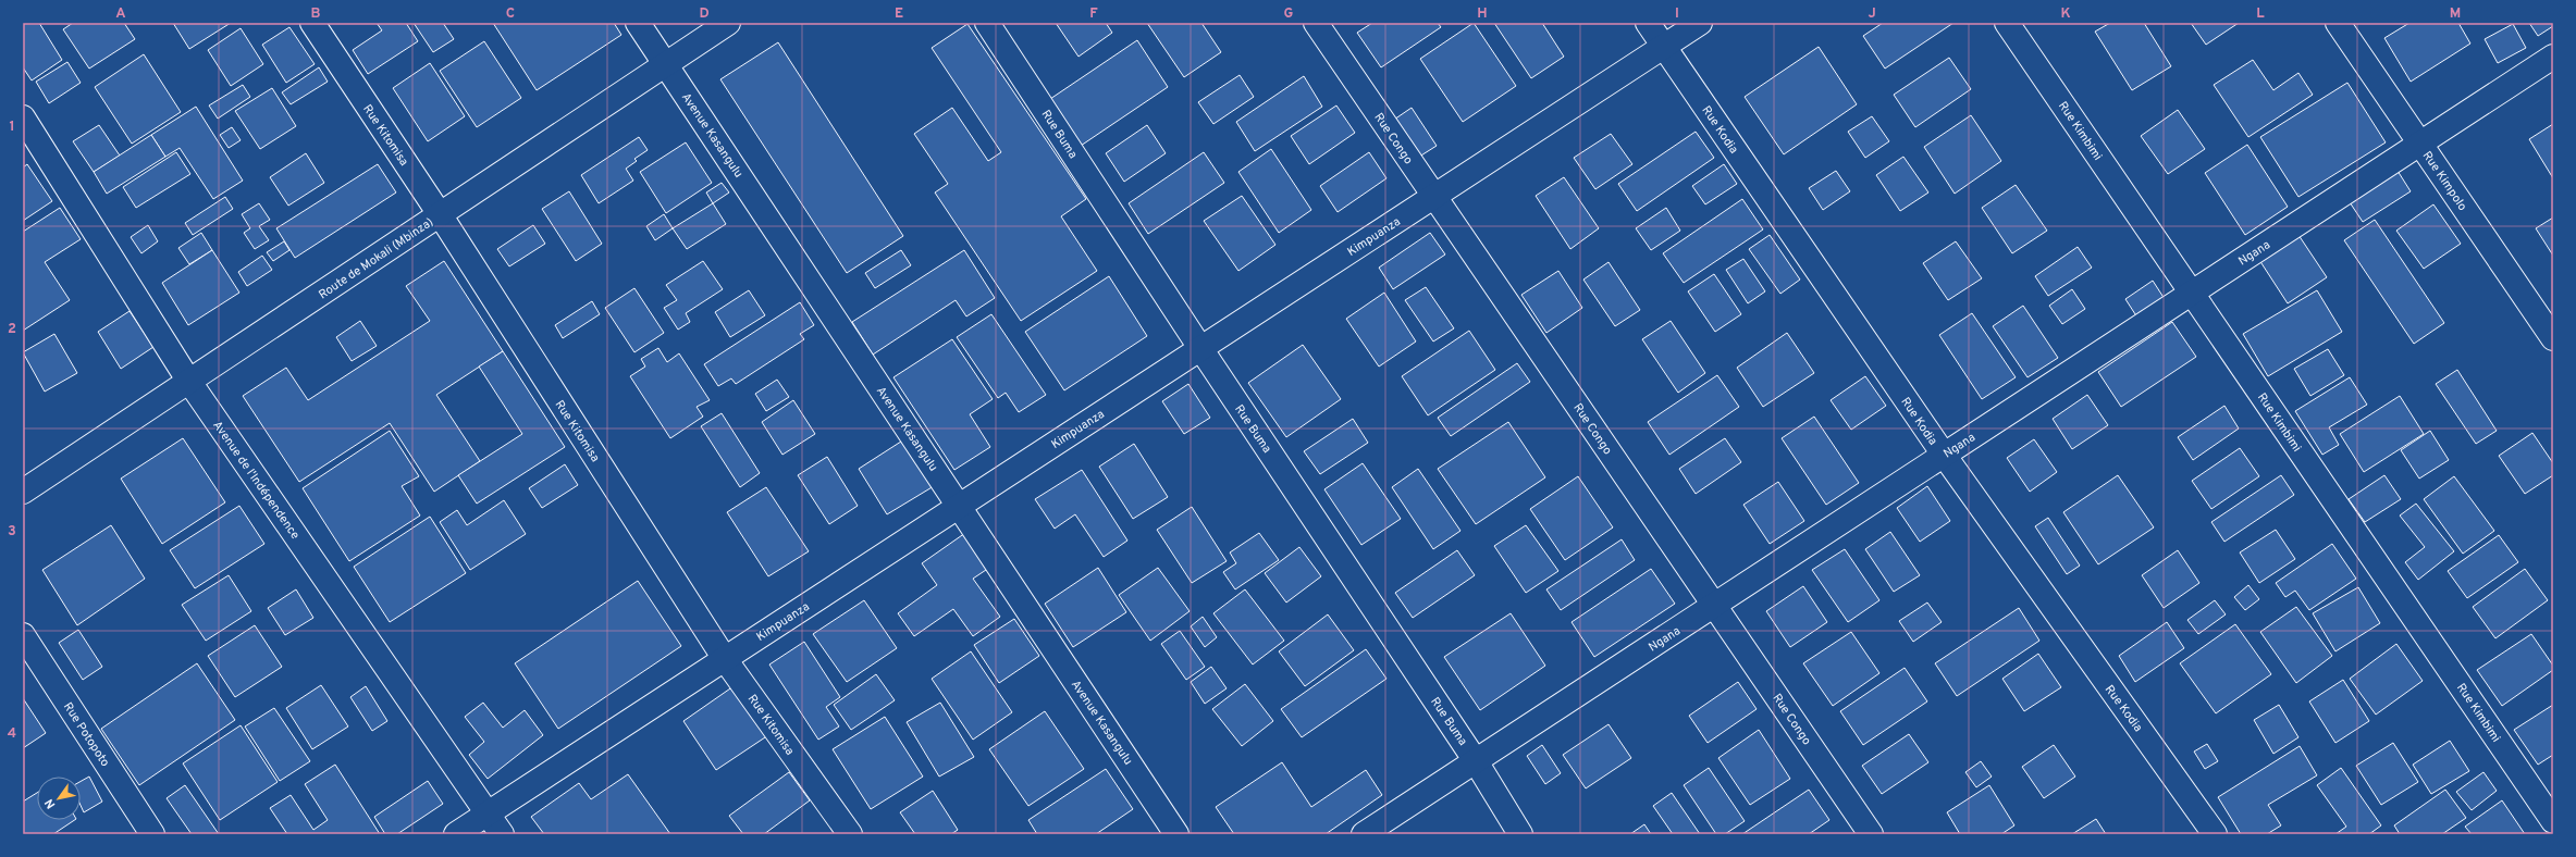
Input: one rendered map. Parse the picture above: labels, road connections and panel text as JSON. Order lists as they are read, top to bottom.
{
  "streets": {
    "street": [
      "Rue Kodia",
      "Rue Kimbimi",
      "Rue Buma",
      "Rue Kitomisa",
      "Avenue Kasangulu",
      "Rue Congo",
      "Rue Kimpolo",
      "Kimpuanza",
      "Ngana",
      "Route de Mokali (Mbinza)",
      "Avenue de l'Indépendence",
      "Rue Potopoto"
    ]
  },
  "crossings": [
    ["Rue Kodia", "Kimpuanza"],
    ["Rue Kodia", "Ngana"],
    ["Rue Kimbimi", "Ngana"],
    ["Rue Buma", "Kimpuanza"],
    ["Rue Buma", "Ngana"],
    ["Rue Kitomisa", "Kimpuanza"],
    ["Rue Kitomisa", "Route de Mokali (Mbinza)"],
    ["Avenue Kasangulu", "Kimpuanza"],
    ["Avenue Kasangulu", "Route de Mokali (Mbinza)"],
    ["Rue Congo", "Kimpuanza"],
    ["Rue Congo", "Ngana"],
    ["Rue Kimpolo", "Ngana"],
    ["Kimpuanza", "Avenue de l'Indépendence"],
    ["Route de Mokali (Mbinza)", "Avenue de l'Indépendence"]
  ],
  "north": "bottom left",
  "grid": {
    "columns": [
      "A",
      "B",
      "C",
      "D",
      "E",
      "F",
      "G",
      "H",
      "I",
      "J",
      "K",
      "L",
      "M"
    ],
    "rows": [
      "1",
      "2",
      "3",
      "4"
    ]
  }
}
